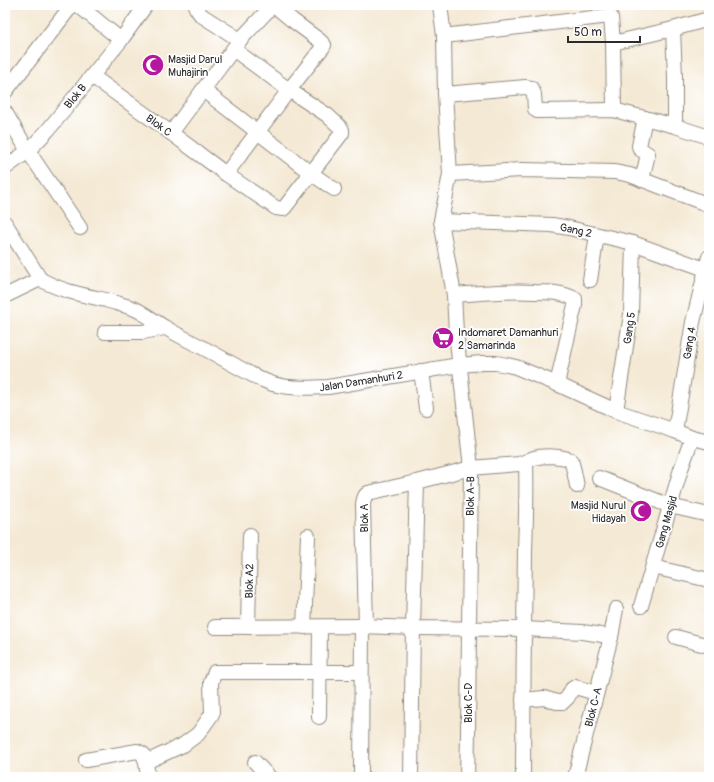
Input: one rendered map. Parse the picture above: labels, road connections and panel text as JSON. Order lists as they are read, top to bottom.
{
  "streets": {
    "street": [
      "Blok B",
      "Blok C",
      "Gang 2",
      "Gang 5",
      "Gang 4",
      "Jalan Damanhuri 2",
      "Blok A-B",
      "Blok A",
      "Gang Masjid",
      "Blok A2",
      "Blok C-D",
      "Blok C-A"
    ]
  },
  "crossings": [
    ["Blok B", "Blok C"],
    ["Gang 2", "Gang 5"],
    ["Gang 2", "Gang 4"],
    ["Gang 2", "Blok A-B"],
    ["Gang 5", "Jalan Damanhuri 2"],
    ["Gang 4", "Jalan Damanhuri 2"],
    ["Jalan Damanhuri 2", "Blok A-B"],
    ["Jalan Damanhuri 2", "Gang Masjid"],
    ["Blok A-B", "Blok A"],
    ["Blok A-B", "Blok C-D"]
  ],
  "places": {
    "mosque": ["Masjid Darul Muhajirin", "Masjid Nurul Hidayah"],
    "supermarket": ["Indomaret Damanhuri 2 Samarinda"]
  },
  "scale_bar": "50 m"
}
